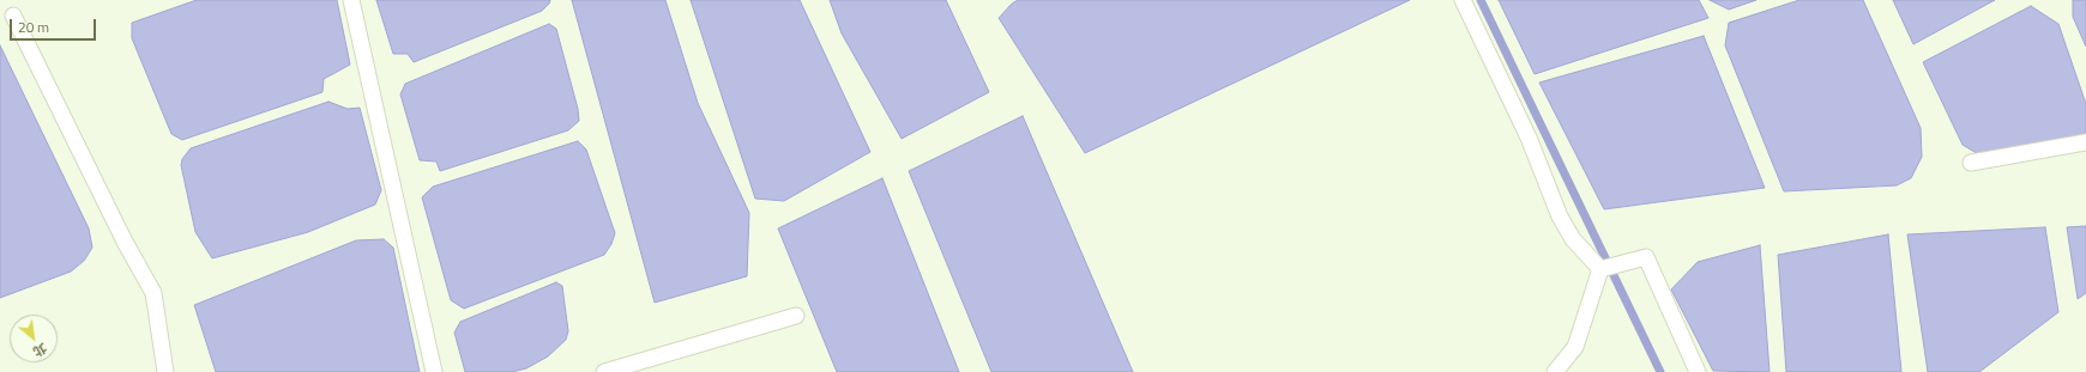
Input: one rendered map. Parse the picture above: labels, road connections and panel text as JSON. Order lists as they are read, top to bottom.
{
  "scale_bar": "20 m",
  "north": "bottom right"
}
